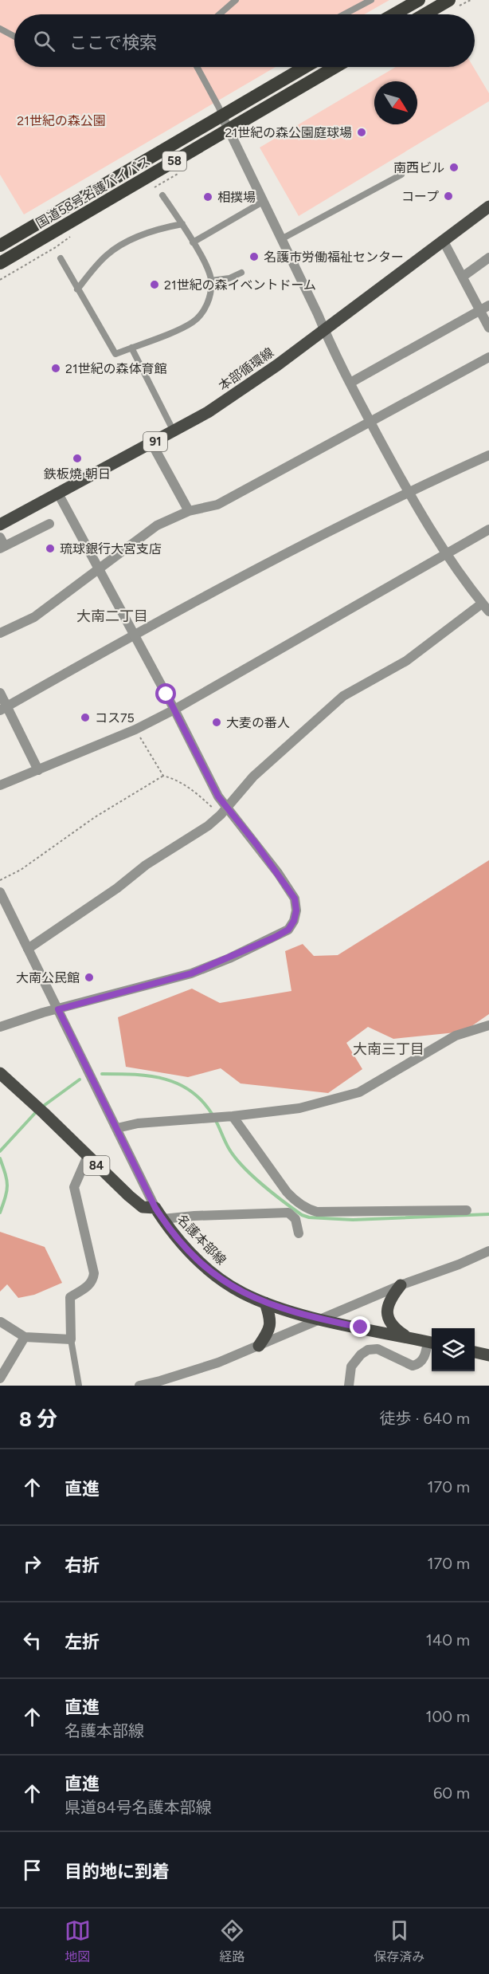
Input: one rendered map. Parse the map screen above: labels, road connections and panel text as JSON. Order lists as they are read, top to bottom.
{
  "streets": {
    "highway": ["58", "国道58号名護バイパス"],
    "main road": [
      "本部循環線",
      "91",
      "84",
      "名護本部線"
    ]
  },
  "crossings": [
    ["84", "名護本部線"]
  ],
  "districts": ["大南二丁目", "大南三丁目"],
  "parks": ["21世紀の森公園"],
  "places": [
    "21世紀の森公園庭球場",
    "南西ビル",
    "コープ",
    "相撲場",
    "名護市労働福祉センター",
    "21世紀の森イベントドーム",
    "21世紀の森体育館",
    "鉄板燒 朝日",
    "琉球銀行大宮支店",
    "コス75",
    "大麦の番人",
    "大南公民館"
  ],
  "north": "bottom right",
  "page": {
    "search": "ここで検索",
    "heading": ["8 分", "徒歩 · 640 m"],
    "list": [
      ["直進", "170 m"],
      ["右折", "170 m"],
      ["左折", "140 m"],
      ["直進", "名護本部線", "100 m"],
      ["直進", "県道84号名護本部線", "60 m"],
      "目的地に到着"
    ],
    "nav": ["地図", "経路", "保存済み"]
  }
}
